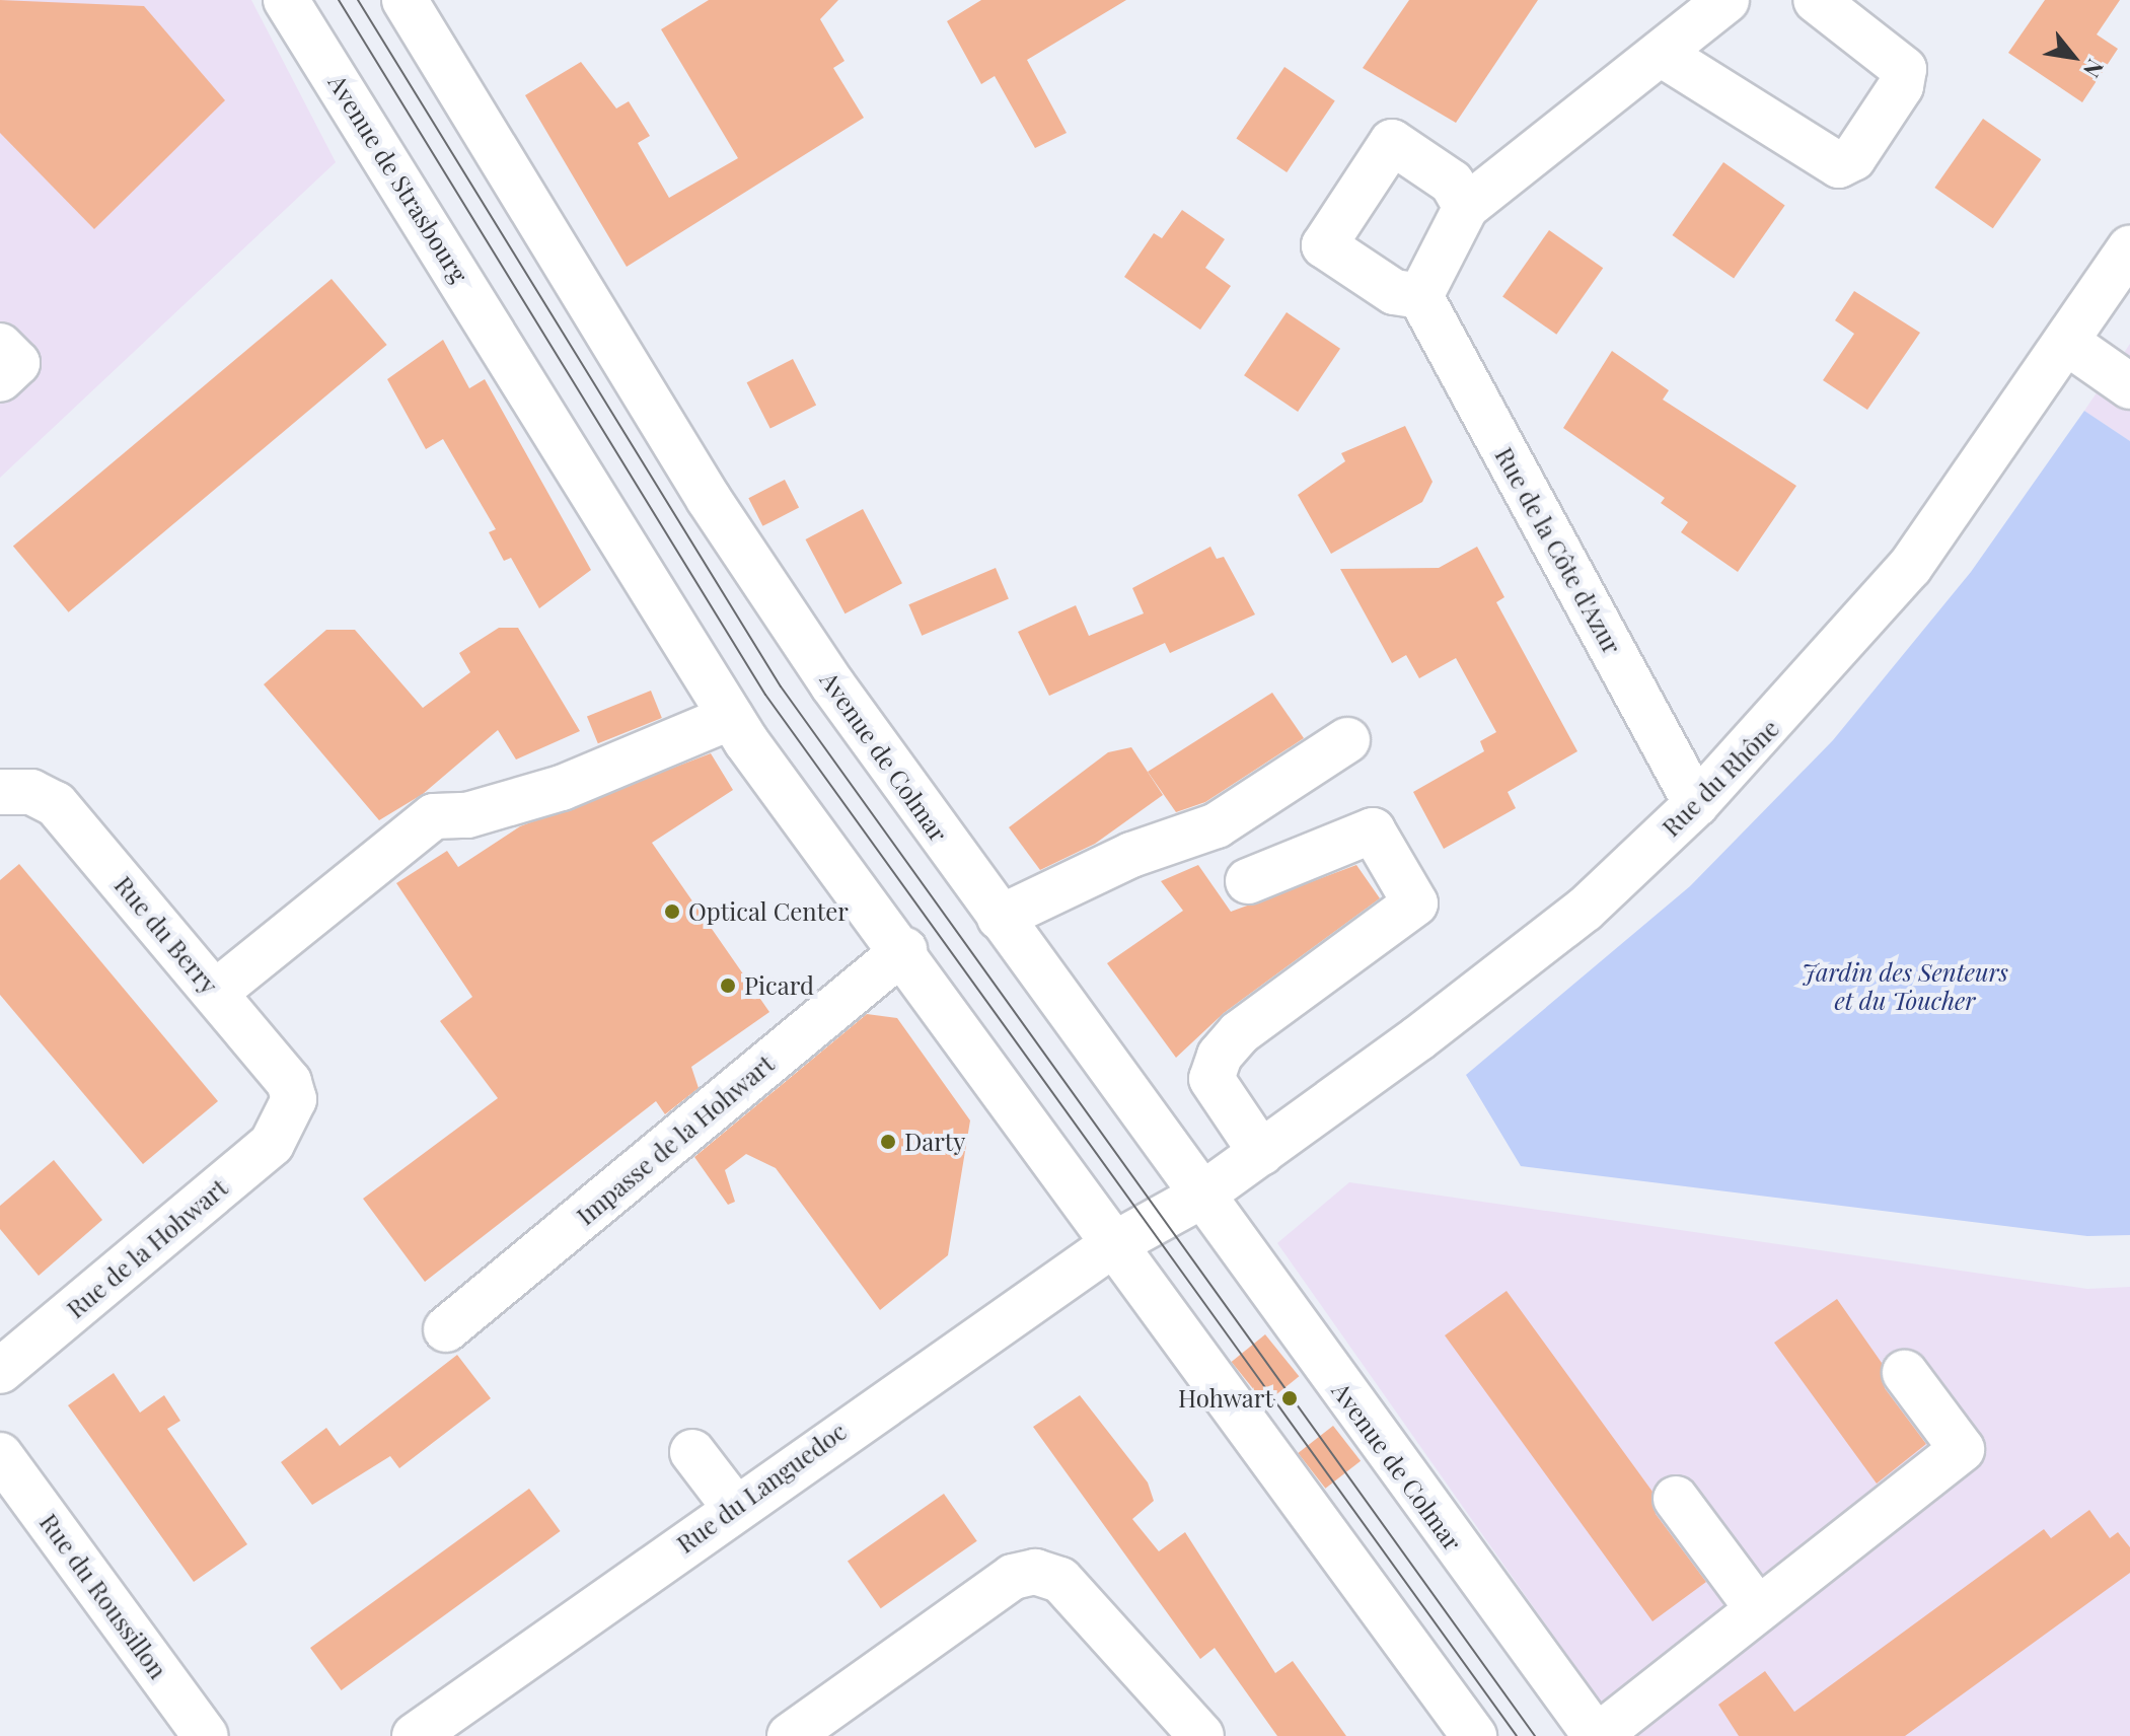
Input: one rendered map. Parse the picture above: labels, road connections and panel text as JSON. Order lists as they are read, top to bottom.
{
  "streets": {
    "main road": [
      "Avenue de Strasbourg",
      "Rue de la Côte d'Azur",
      "Avenue de Colmar",
      "Rue du Rhône",
      "Rue du Berry",
      "Impasse de la Hohwart",
      "Rue de la Hohwart",
      "Rue du Languedoc",
      "Rue du Roussillon"
    ]
  },
  "crossings": [
    ["Rue de la Côte d'Azur", "Rue du Rhône"],
    ["Avenue de Colmar", "Rue du Rhône"],
    ["Rue du Berry", "Rue de la Hohwart"]
  ],
  "parks": ["Jardin des Senteurs et du Toucher"],
  "places": [
    "Optical Center",
    "Picard",
    "Darty",
    "Hohwart"
  ],
  "north": "bottom right"
}
